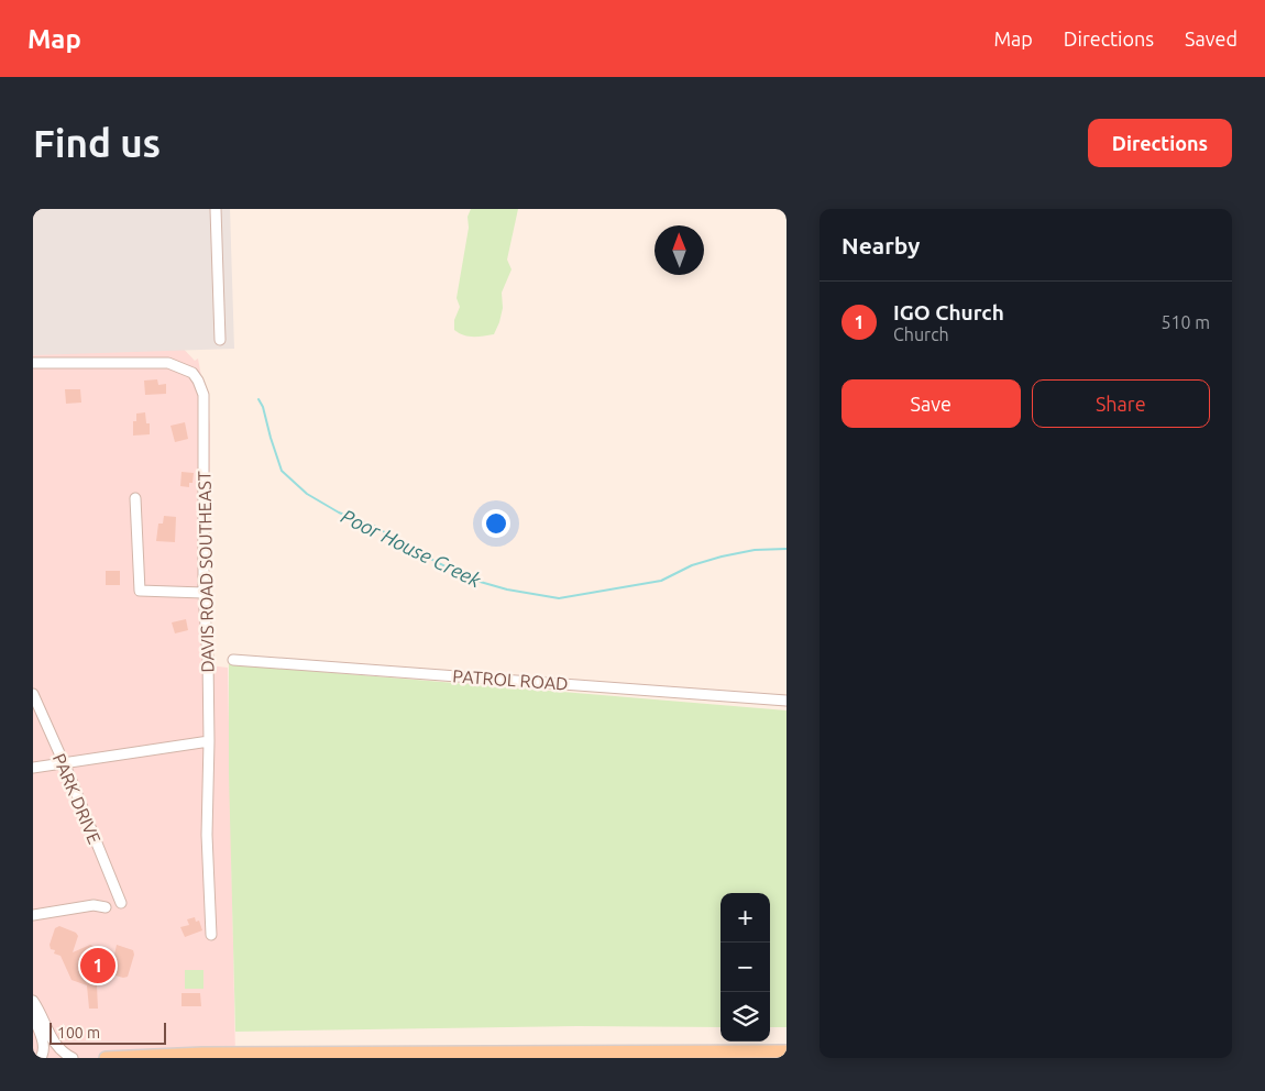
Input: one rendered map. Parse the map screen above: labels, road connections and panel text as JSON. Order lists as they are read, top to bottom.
{
  "streets": {
    "street": ["DAVIS ROAD SOUTHEAST", "PATROL ROAD", "PARK DRIVE"]
  },
  "water": ["Poor House Creek"],
  "scale_bar": "100 m",
  "north": "top",
  "page": {
    "header": "Map",
    "nav": ["Map", "Directions", "Saved"],
    "buttons": [
      "Directions",
      ["Save", "Share"]
    ],
    "title": "Find us",
    "heading": "Nearby",
    "list": [
      {
        "mark": "1",
        "name": "IGO Church",
        "note": "Church",
        "value": "510 m"
      }
    ],
    "map_buttons": ["+", "−"],
    "pins": "1",
    "scale": "100 m"
  }
}
